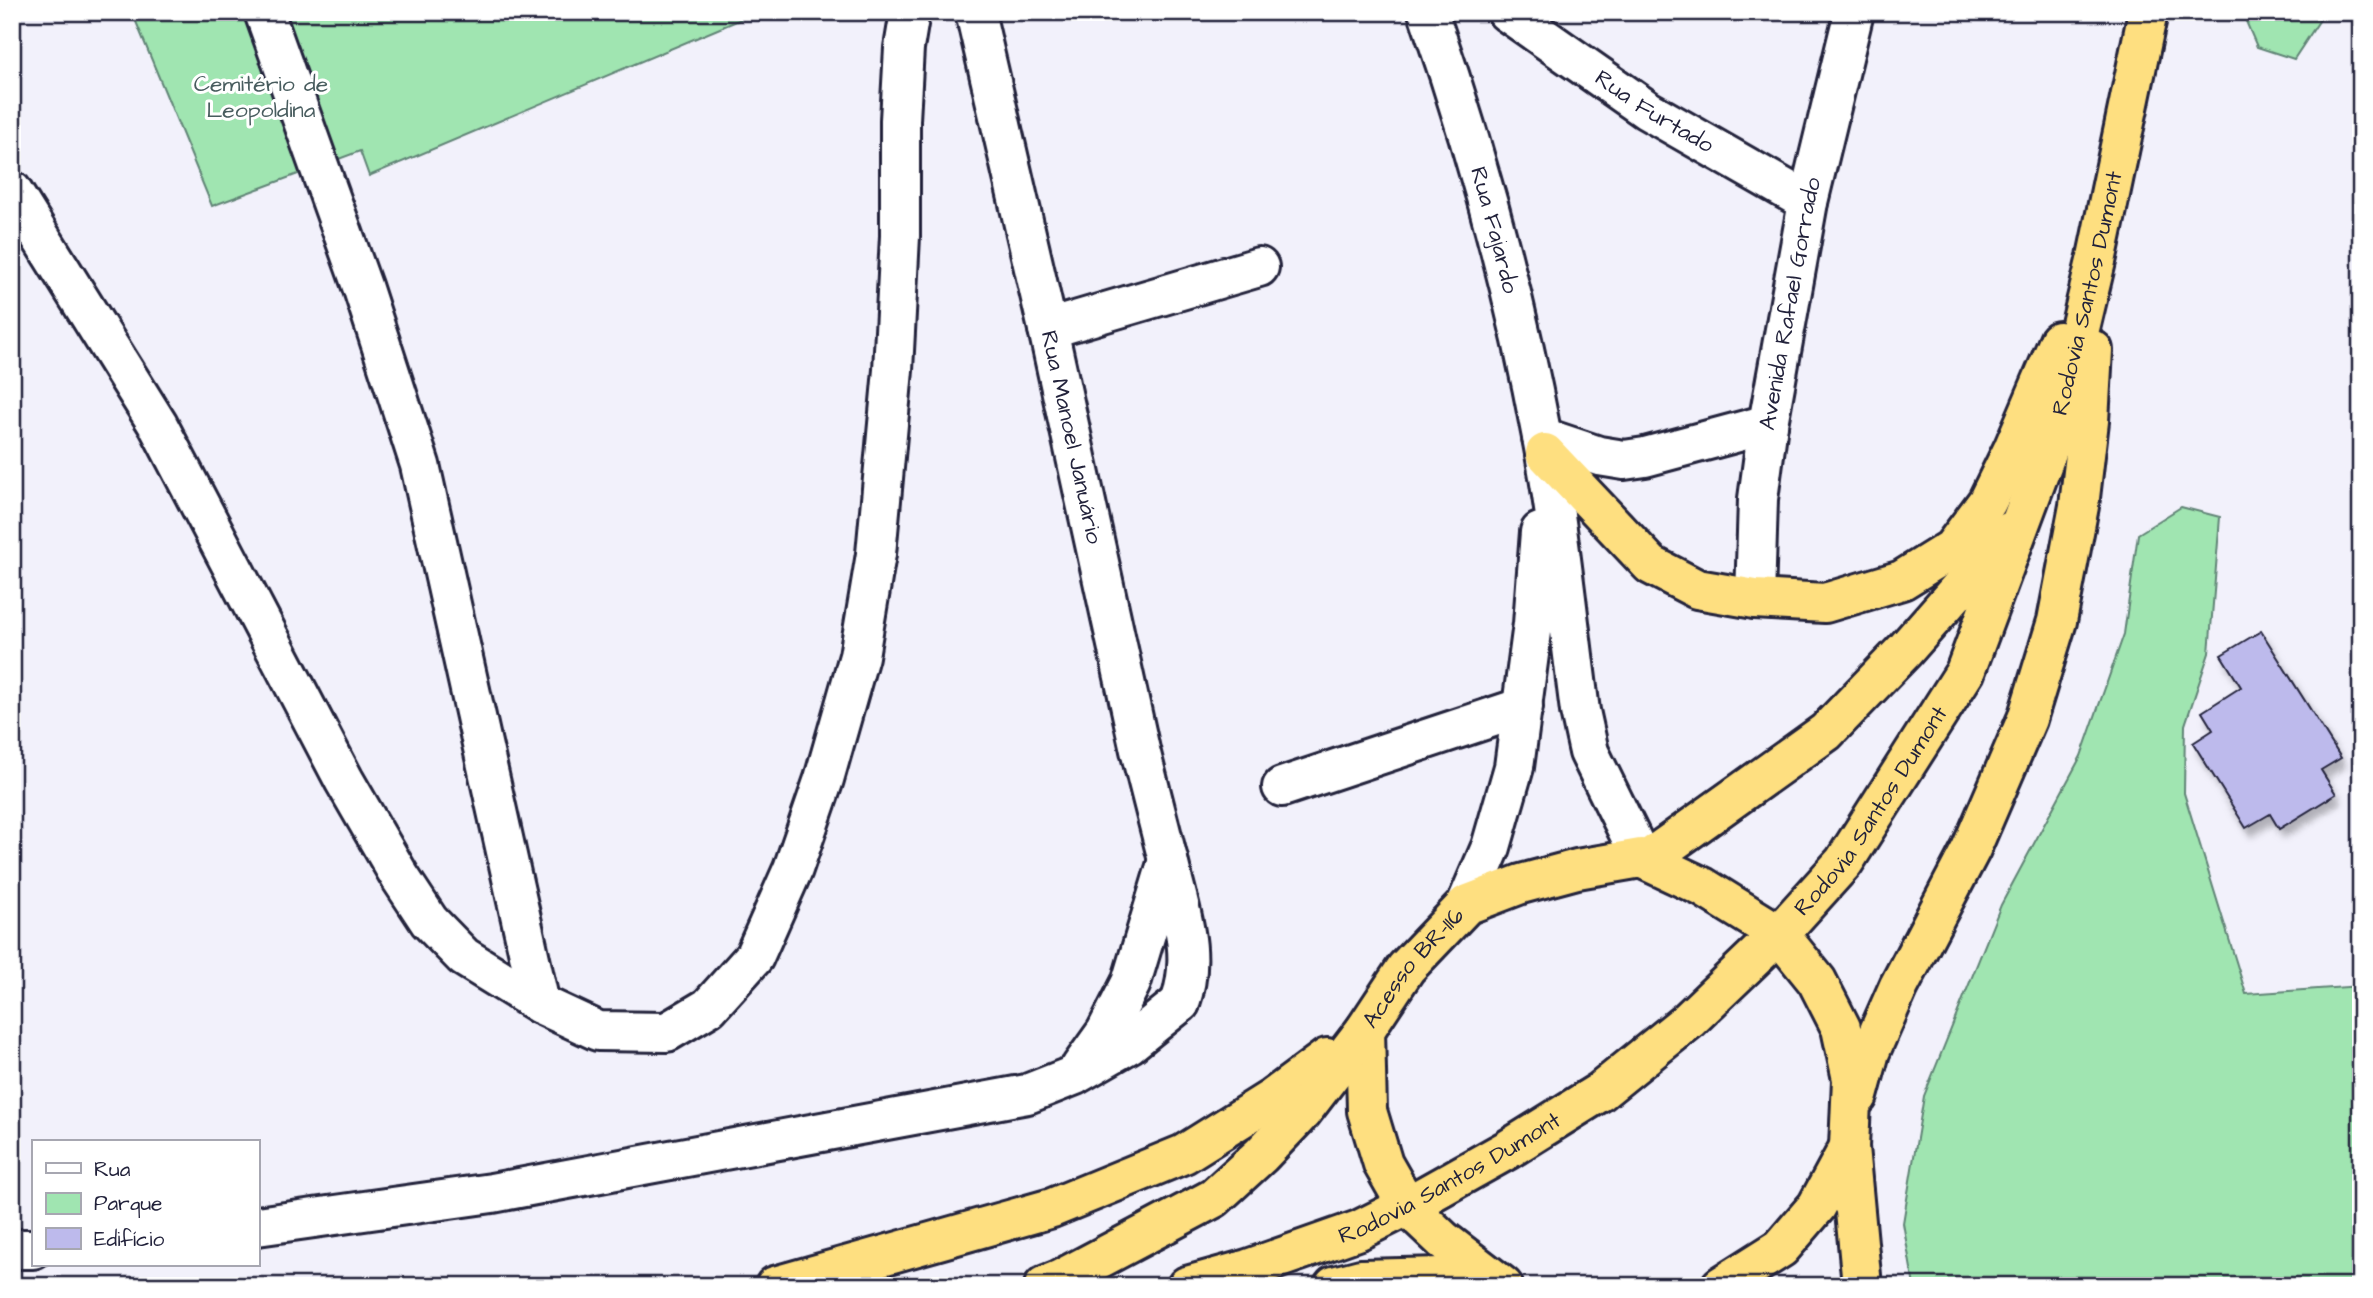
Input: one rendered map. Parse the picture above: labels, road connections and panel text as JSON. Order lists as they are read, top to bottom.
{
  "streets": {
    "highway": ["Rodovia Santos Dumont", "Acesso BR-116"],
    "street": [
      "Rua Furtado",
      "Rua Fajardo",
      "Avenida Rafael Gorrado",
      "Rua Manoel Januário"
    ]
  },
  "crossings": [
    ["Rua Furtado", "Avenida Rafael Gorrado"],
    ["Rodovia Santos Dumont", "Acesso BR-116"]
  ],
  "parks": ["Cemitério de Leopoldina"],
  "legend": ["Rua", "Parque", "Edifício"]
}
